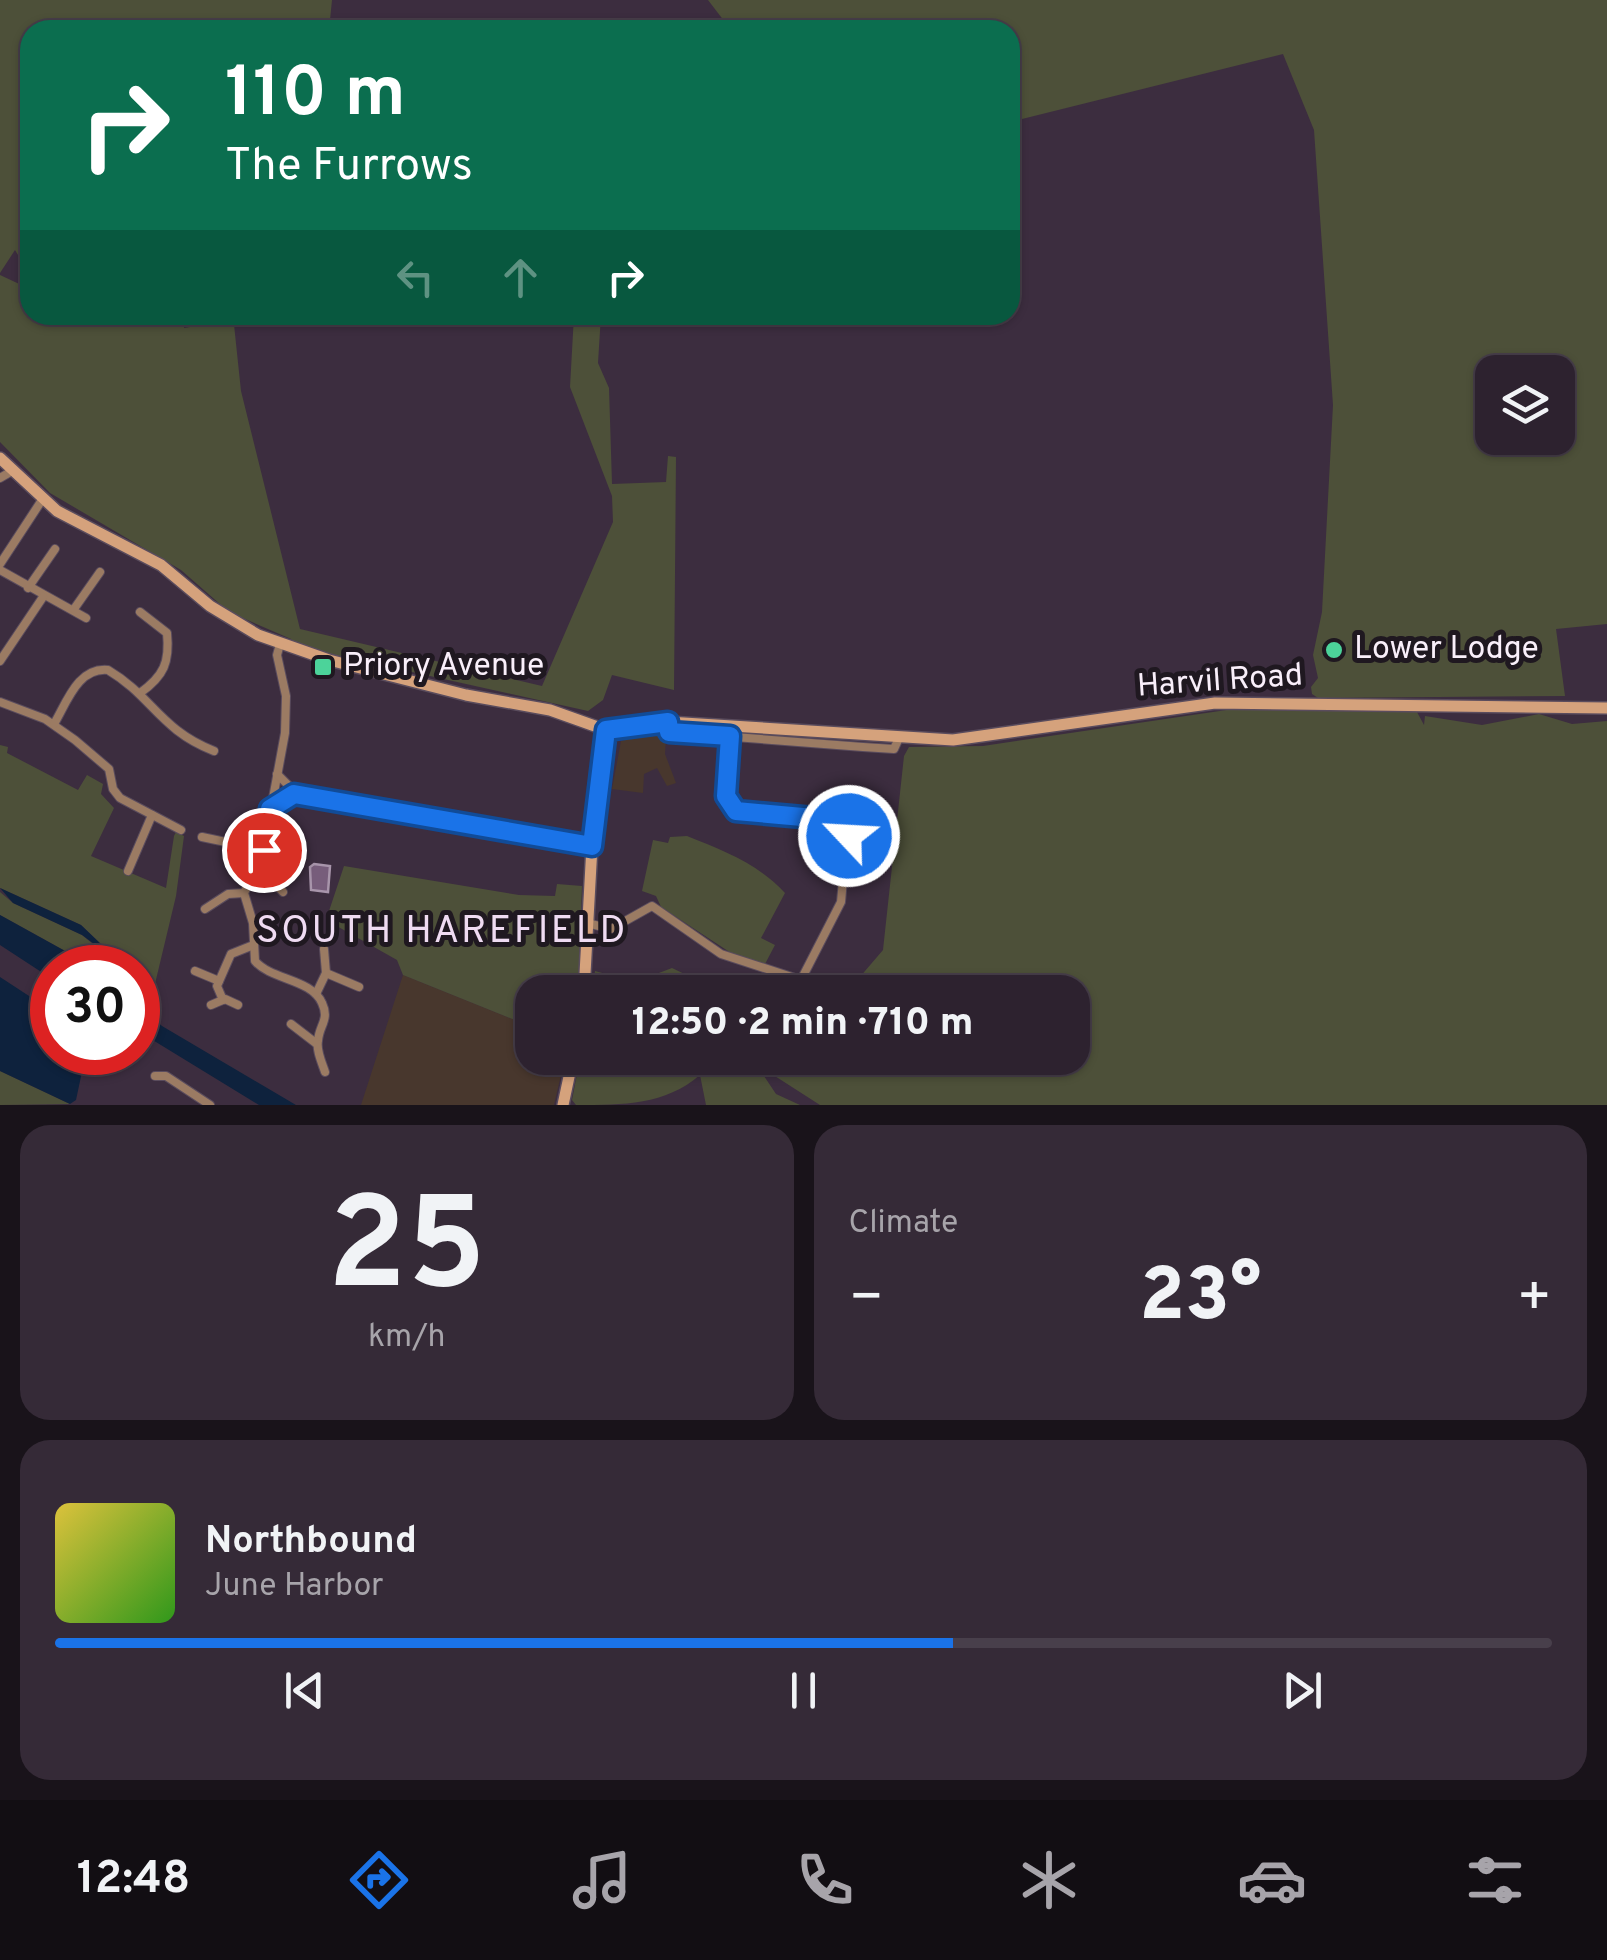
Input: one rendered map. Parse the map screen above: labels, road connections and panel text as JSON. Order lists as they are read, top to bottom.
{
  "streets": {
    "street": ["Harvil Road"]
  },
  "districts": ["SOUTH HAREFIELD"],
  "places": {
    "other": ["Lower Lodge"],
    "transit": ["Priory Avenue"]
  },
  "page": {
    "turn": ["110 m", "The Furrows"],
    "limit": "30",
    "trip": "12:50 · 2 min · 710 m",
    "tile": [
      ["25", "km/h"],
      "Climate"
    ],
    "heat": ["−", "23°", "+"],
    "song": ["Northbound", "June Harbor"],
    "tabs": "12:48"
  }
}
